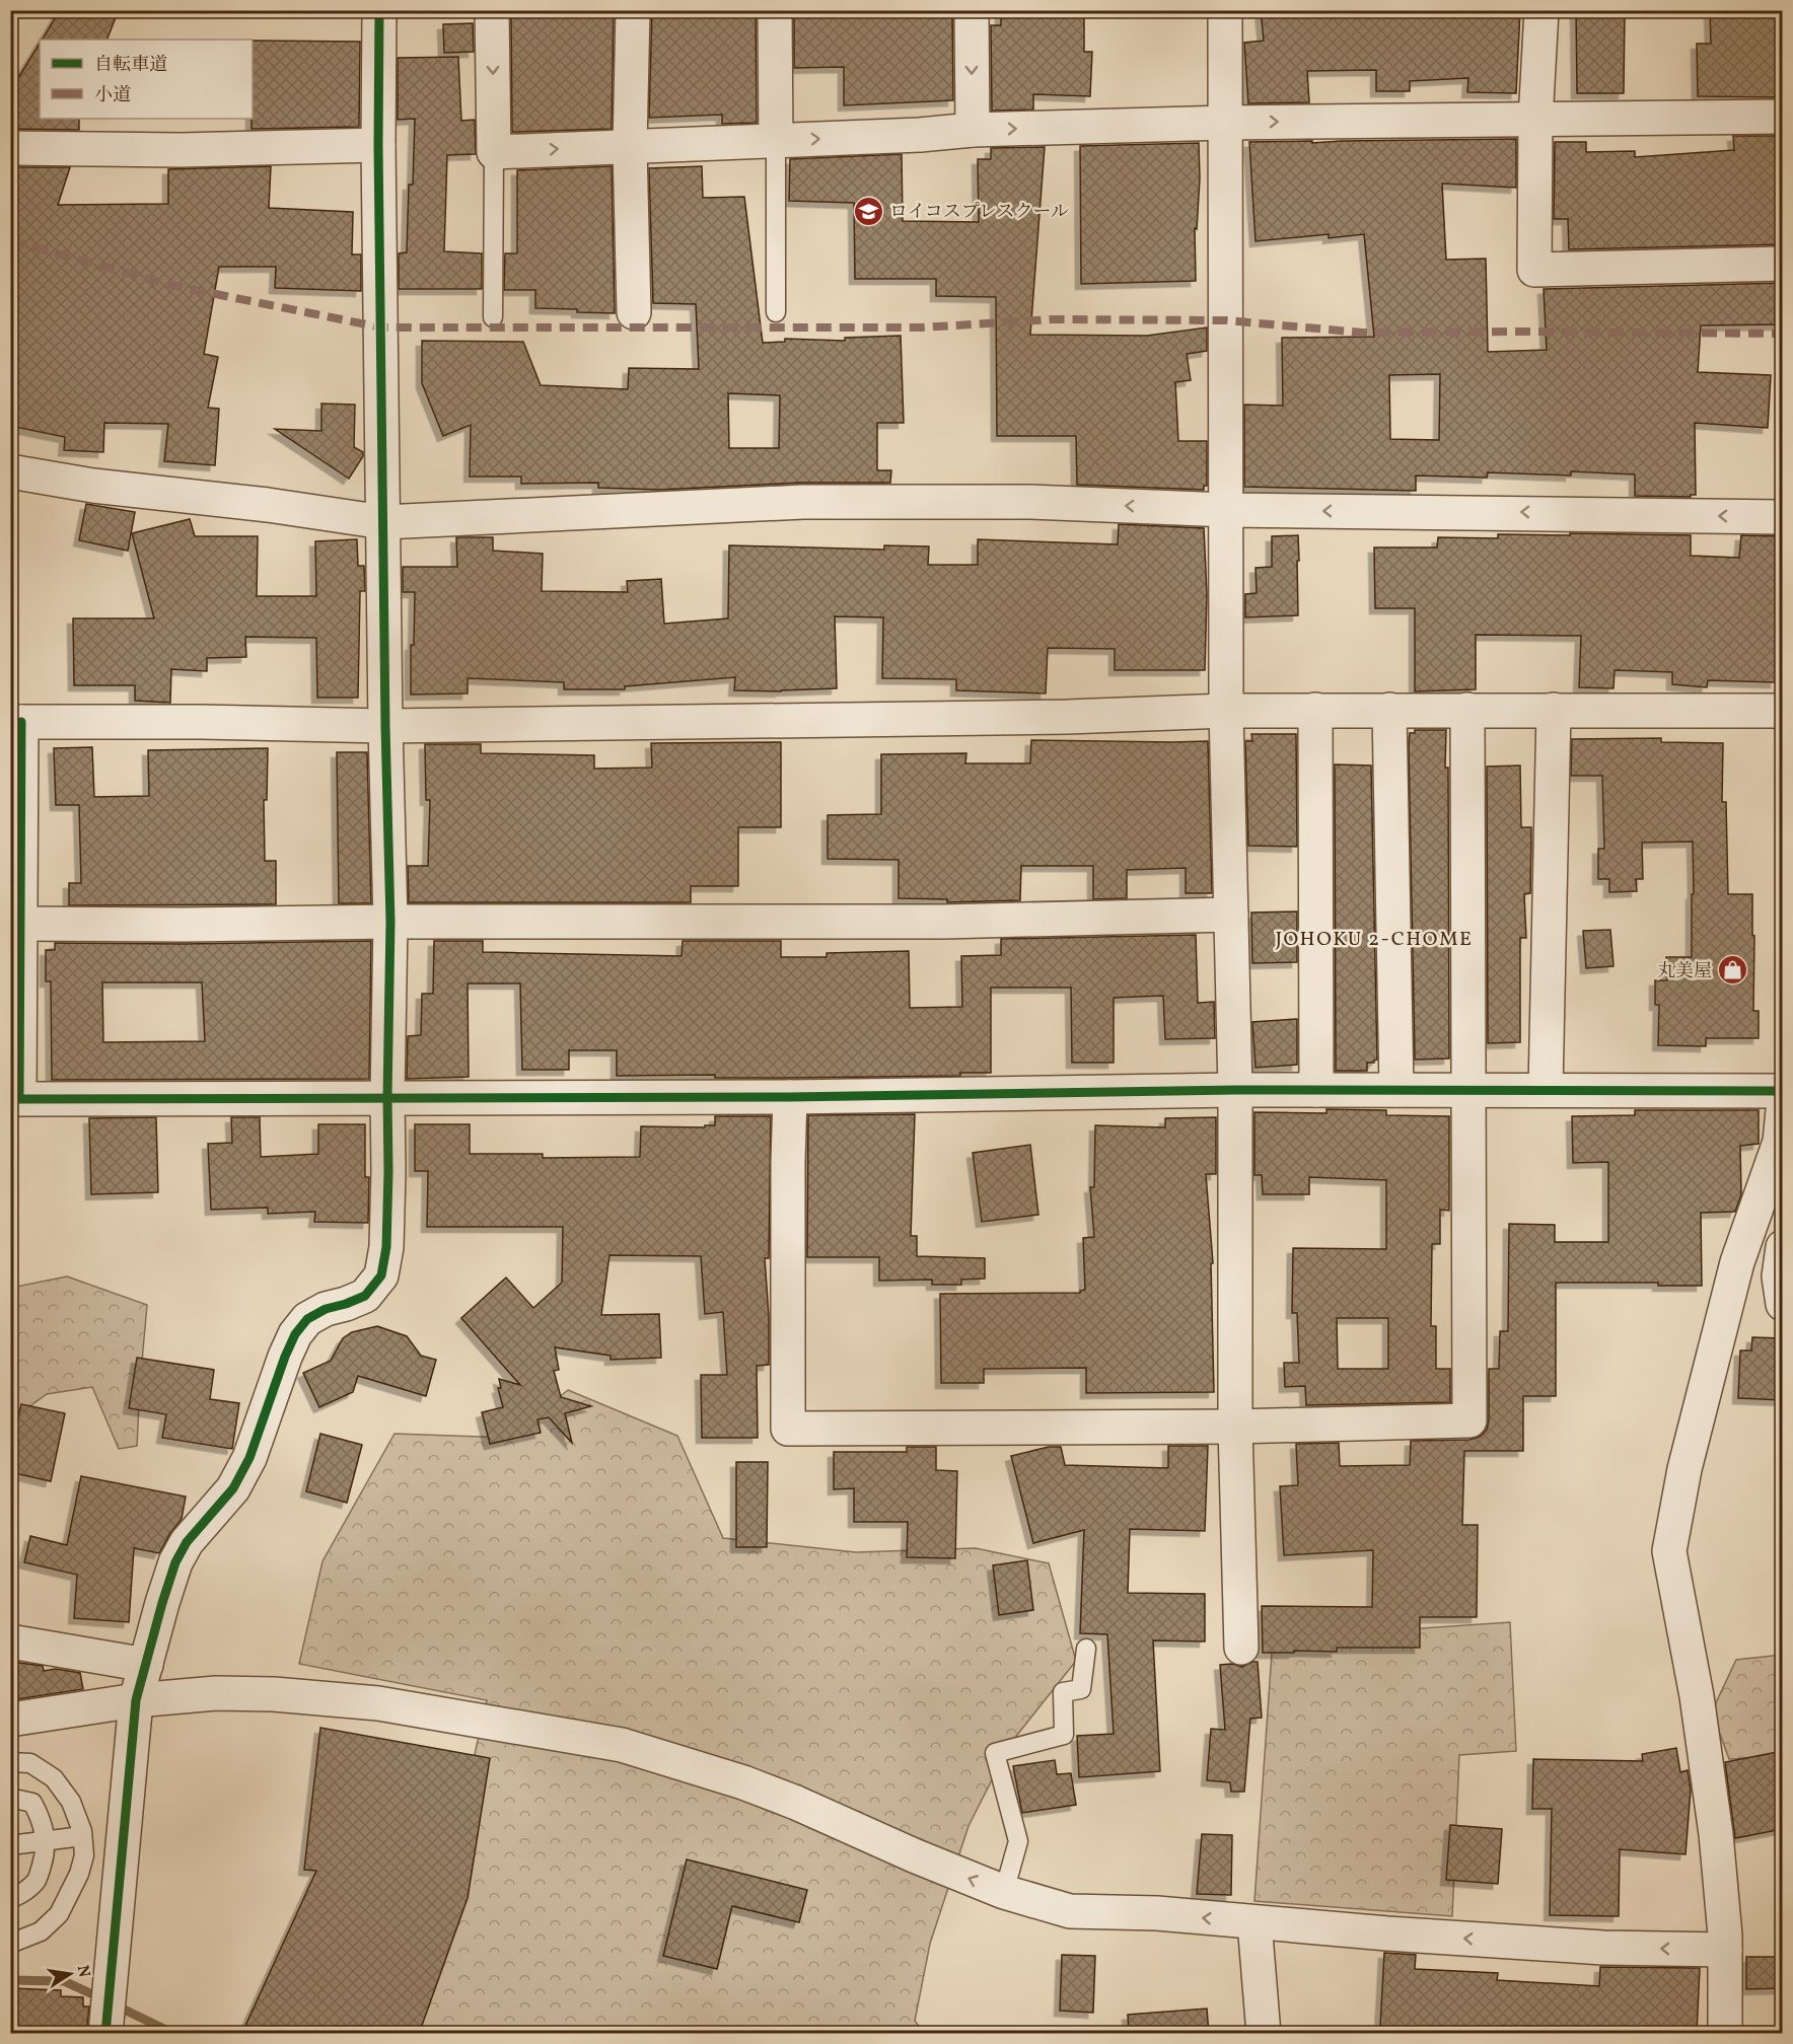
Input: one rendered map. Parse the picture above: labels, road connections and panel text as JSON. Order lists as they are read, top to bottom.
{
  "districts": ["JOHOKU 2-CHOME"],
  "places": {
    "school or university": ["ロイコスプレスクール"],
    "shop": ["丸美屋"]
  },
  "legend": ["自転車道", "小道"],
  "north": "right"
}
